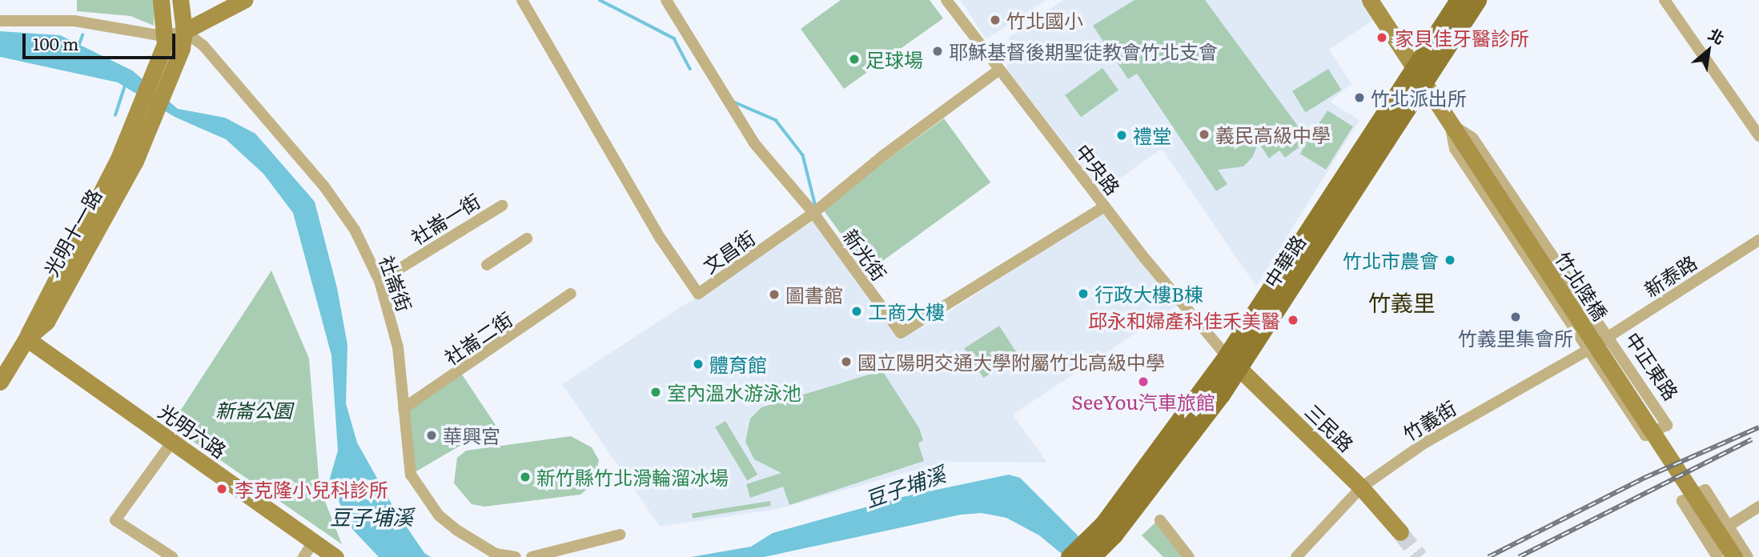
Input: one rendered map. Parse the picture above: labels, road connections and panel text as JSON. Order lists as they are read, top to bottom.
{
  "streets": {
    "main road": ["中華路"],
    "street": [
      "中央路",
      "社崙一街",
      "光明十一路",
      "文昌街",
      "新光街",
      "新泰路",
      "社崙街",
      "竹北陸橋",
      "社崙二街",
      "中正東路",
      "竹義街",
      "三民路",
      "光明六路"
    ]
  },
  "crossings": [
    ["中央路", "文昌街"],
    ["中央路", "新光街"],
    ["中央路", "中華路"],
    ["中央路", "三民路"],
    ["社崙一街", "社崙街"],
    ["光明十一路", "光明六路"],
    ["文昌街", "新光街"],
    ["中華路", "中正東路"],
    ["中華路", "三民路"],
    ["新泰路", "中正東路"],
    ["新泰路", "竹義街"],
    ["社崙街", "社崙二街"],
    ["竹北陸橋", "中正東路"],
    ["中正東路", "竹義街"],
    ["竹義街", "三民路"]
  ],
  "districts": ["竹義里"],
  "water": ["豆子埔溪"],
  "parks": ["新崙公園"],
  "places": [
    "竹北國小",
    "家貝佳牙醫診所",
    "耶穌基督後期聖徒教會竹北支會",
    "足球場",
    "竹北派出所",
    "義民高級中學",
    "禮堂",
    "竹北市農會",
    "行政大樓B棟",
    "圖書館",
    "工商大樓",
    "竹義里集會所",
    "邱永和婦產科佳禾美醫",
    "國立陽明交通大學附屬竹北高級中學",
    "體育館",
    "SeeYou汽車旅館",
    "室內溫水游泳池",
    "華興宮",
    "新竹縣竹北滑輪溜冰場",
    "李克隆小兒科診所"
  ],
  "scale_bar": "100 m",
  "north": "top right"
}
